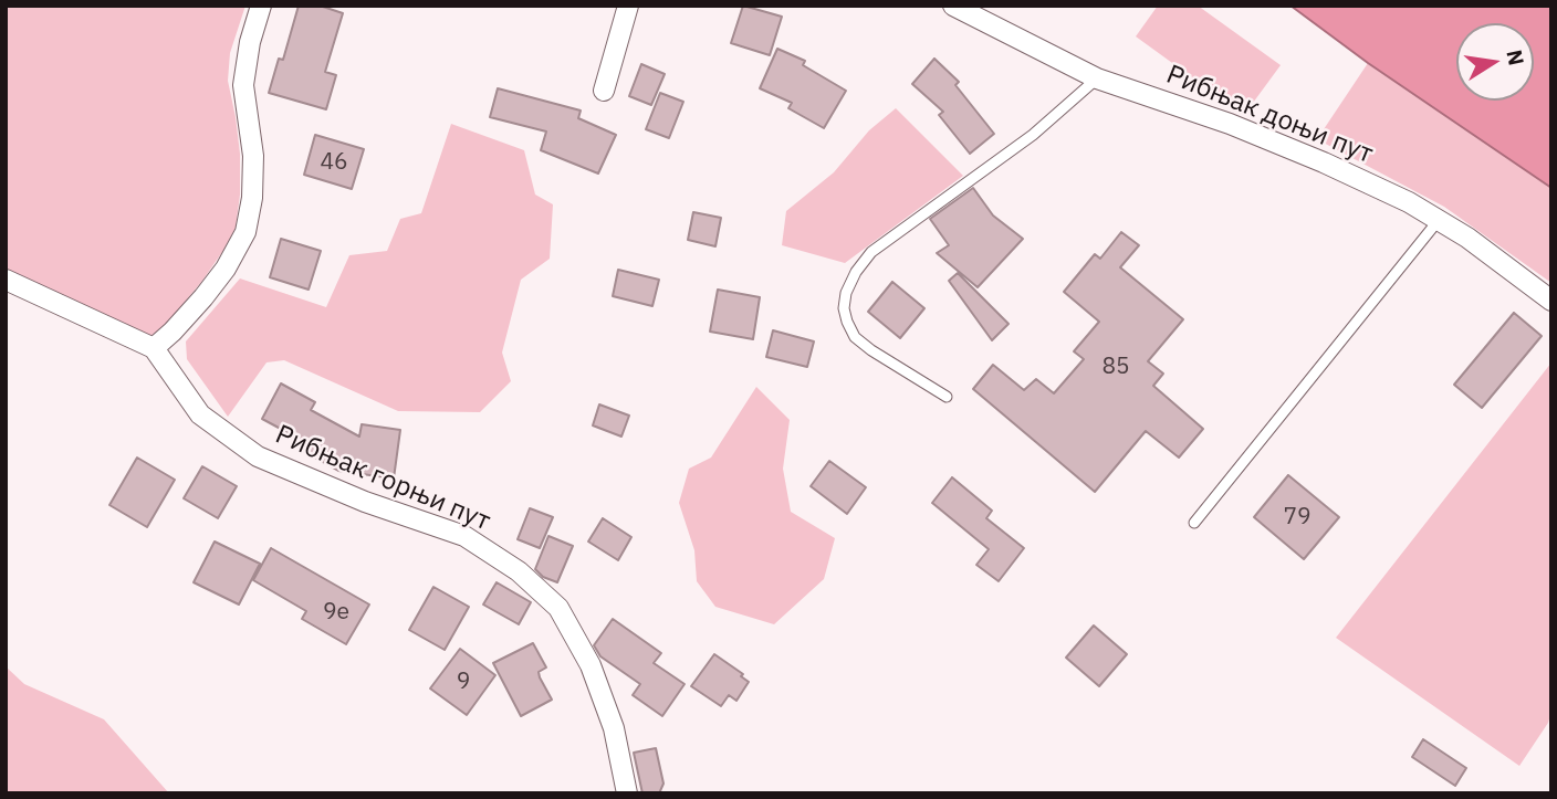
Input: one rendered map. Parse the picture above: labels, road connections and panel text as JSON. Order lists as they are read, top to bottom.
{
  "streets": {
    "street": ["Рибњак доњи пут", "Рибњак горњи пут"]
  },
  "house_numbers": [
    "46",
    "85",
    "79",
    "9e",
    "9"
  ],
  "north": "right"
}
